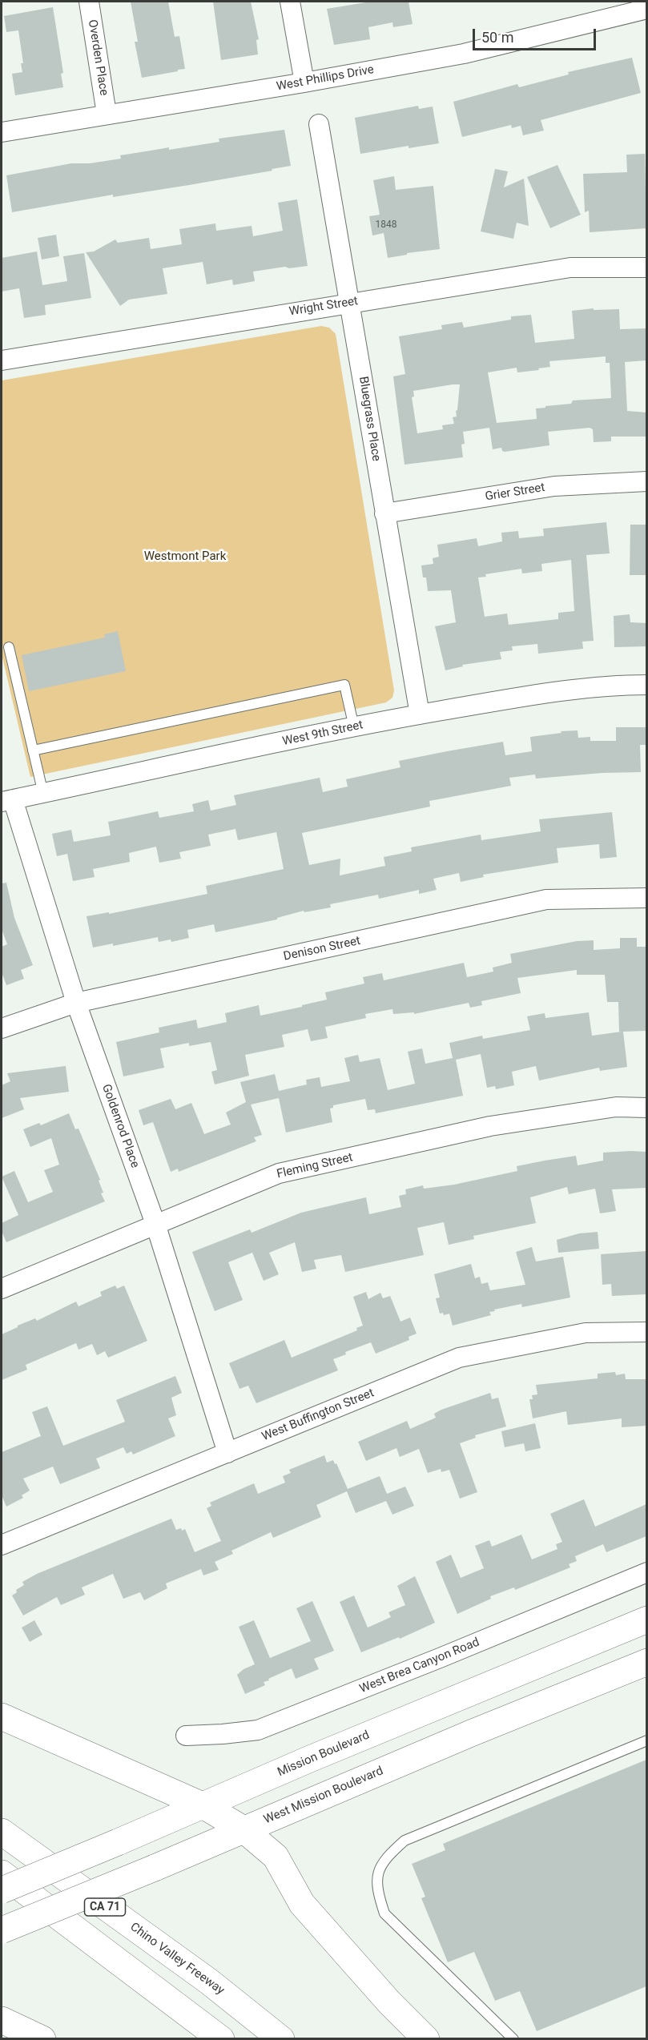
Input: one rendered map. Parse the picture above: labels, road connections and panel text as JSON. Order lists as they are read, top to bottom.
{
  "streets": {
    "main road": [
      "Mission Boulevard",
      "West Mission Boulevard",
      "CA 71",
      "Chino Valley Freeway"
    ],
    "street": [
      "Overden Place",
      "West Phillips Drive",
      "Wright Street",
      "Bluegrass Place",
      "Grier Street",
      "West 9th Street",
      "Denison Street",
      "Goldenrod Place",
      "Fleming Street",
      "West Buffington Street",
      "West Brea Canyon Road"
    ]
  },
  "crossings": [
    ["Overden Place", "West Phillips Drive"],
    ["Wright Street", "Bluegrass Place"],
    ["Bluegrass Place", "Grier Street"],
    ["Bluegrass Place", "West 9th Street"],
    ["West 9th Street", "Goldenrod Place"],
    ["Denison Street", "Goldenrod Place"],
    ["Goldenrod Place", "Fleming Street"],
    ["Goldenrod Place", "West Buffington Street"]
  ],
  "parks": ["Westmont Park"],
  "house_numbers": ["1848"],
  "scale_bar": "50 m"
}
